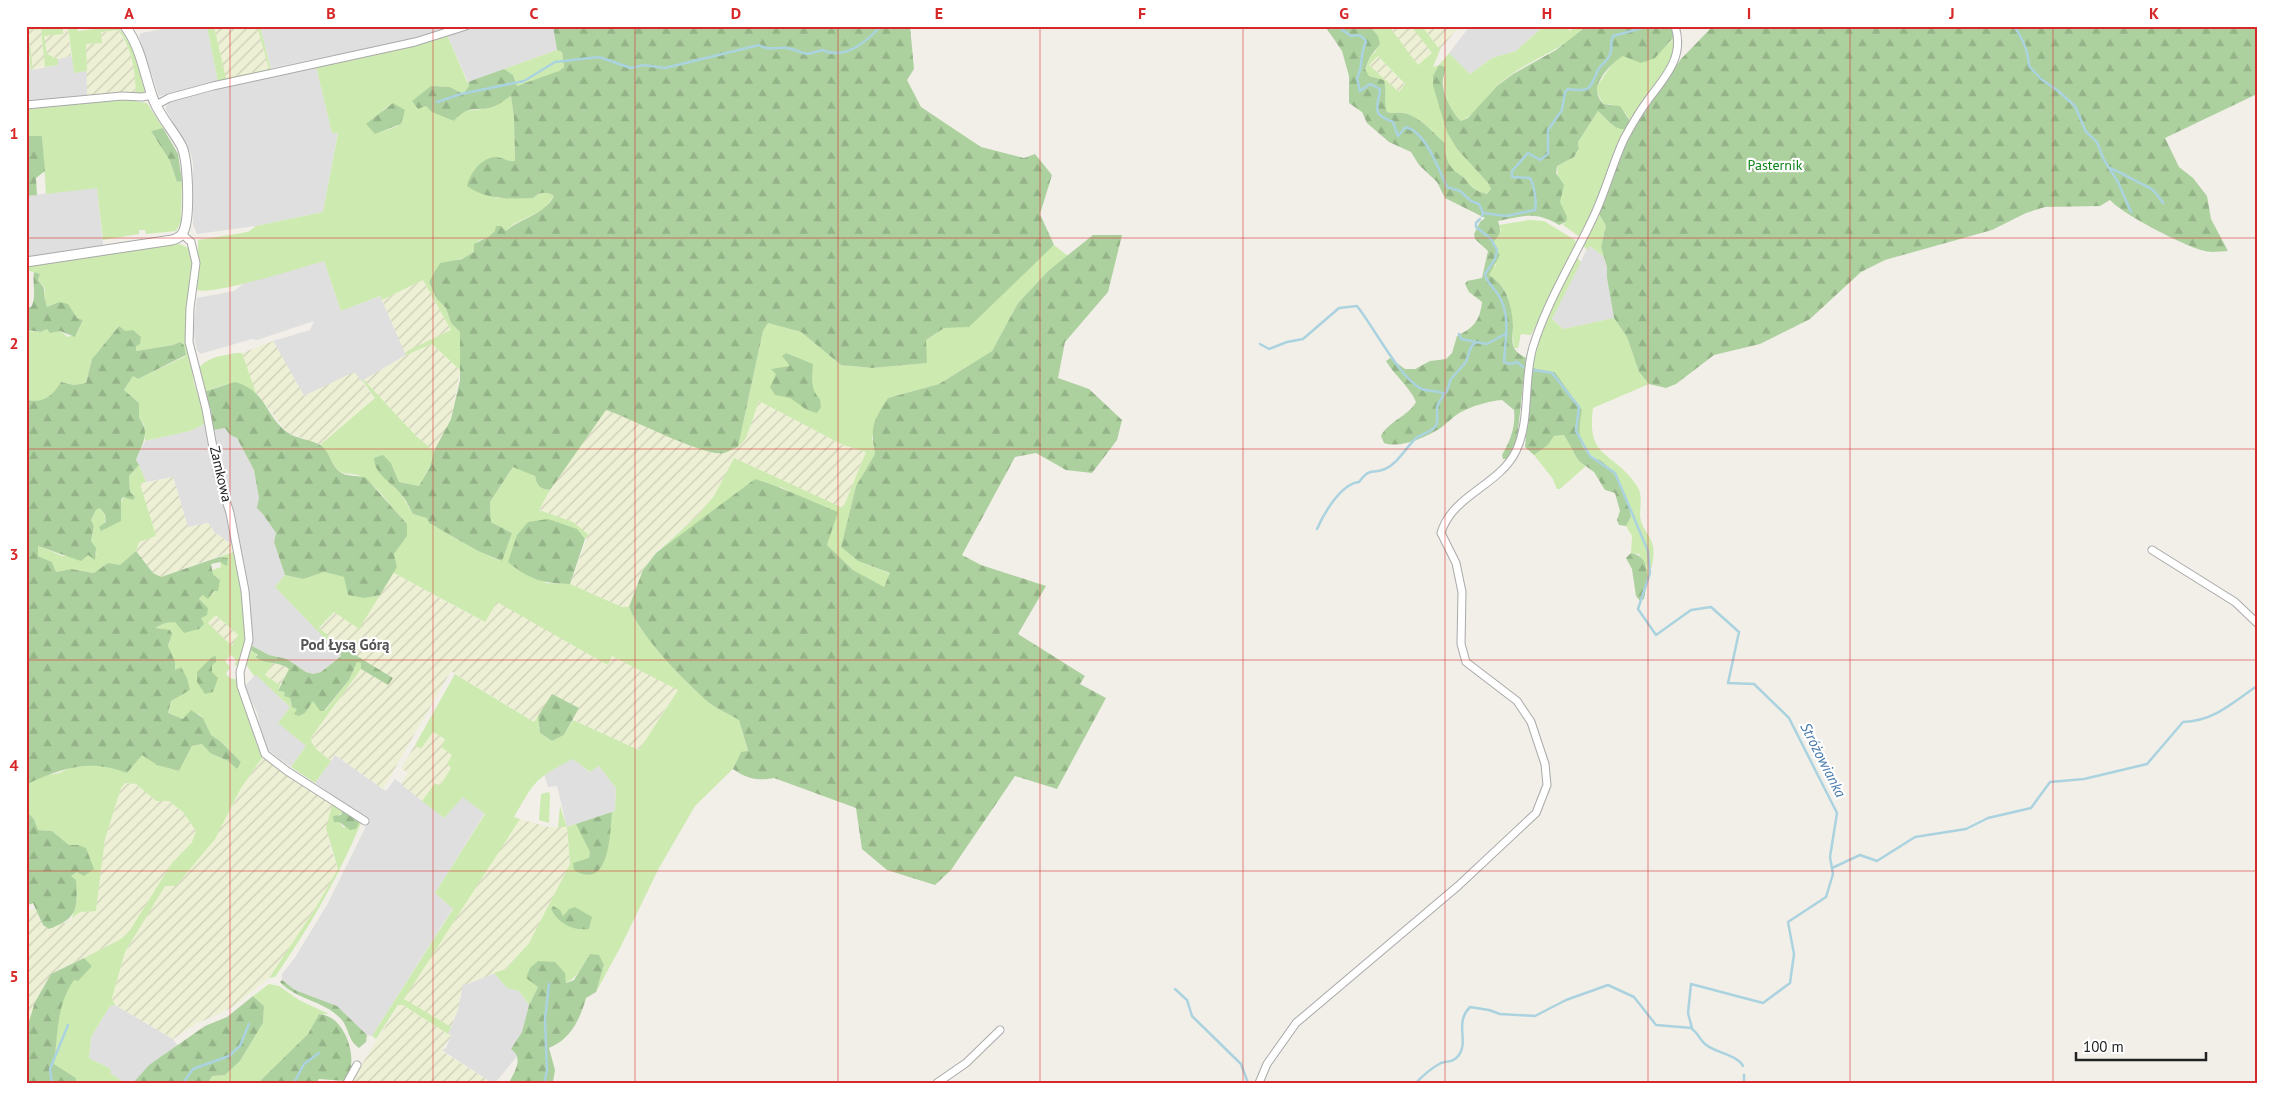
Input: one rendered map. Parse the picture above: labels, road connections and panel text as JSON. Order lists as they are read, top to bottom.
{
  "streets": {
    "street": ["Zamkowa"]
  },
  "districts": ["Pod Łysą Górą"],
  "water": ["Stróżowianka"],
  "parks": ["Pasternik"],
  "scale_bar": "100 m",
  "grid": {
    "columns": [
      "A",
      "B",
      "C",
      "D",
      "E",
      "F",
      "G",
      "H",
      "I",
      "J",
      "K"
    ],
    "rows": [
      "1",
      "2",
      "3",
      "4",
      "5"
    ]
  }
}
